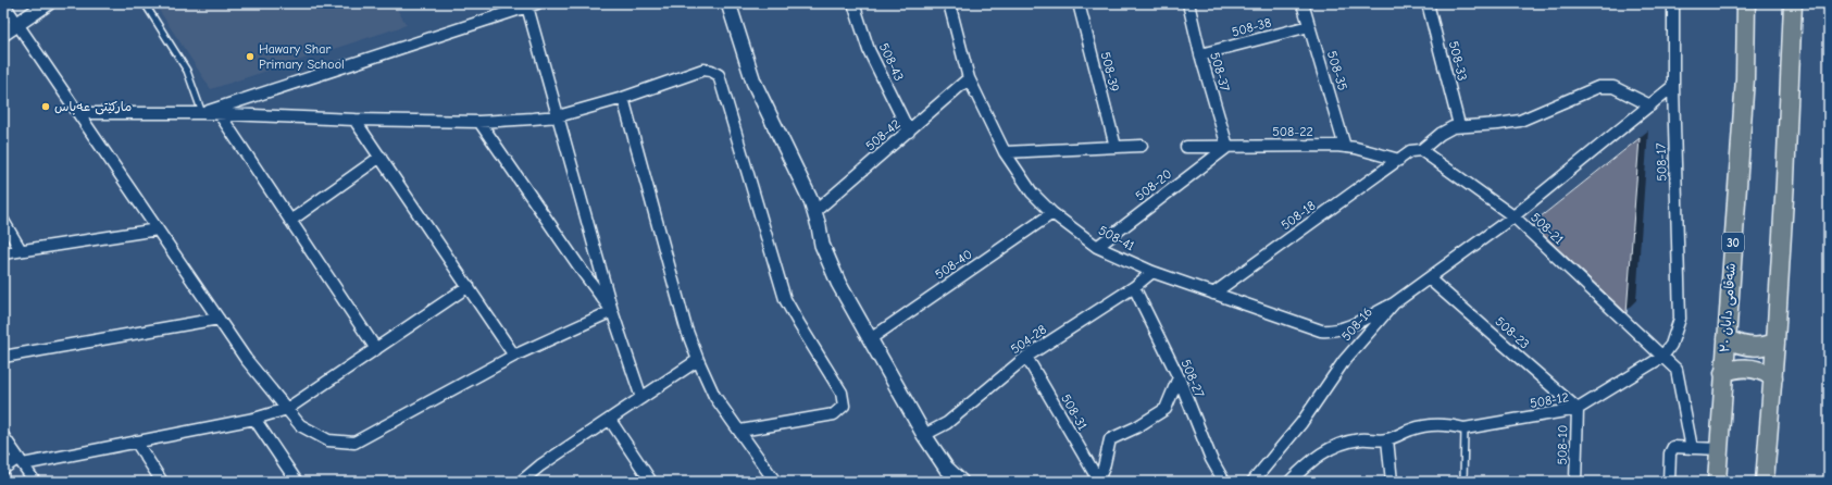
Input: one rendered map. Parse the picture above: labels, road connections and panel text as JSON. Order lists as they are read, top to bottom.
{
  "streets": {
    "main road": ["30", "شەقامی دابان ٣٠"],
    "street": [
      "508-38",
      "508-33",
      "508-43",
      "508-35",
      "508-39",
      "508-37",
      "508-22",
      "508-42",
      "508-17",
      "508-20",
      "508-18",
      "508-21",
      "508-41",
      "508-40",
      "508-16",
      "508-23",
      "504-28",
      "508-27",
      "508-12",
      "508-31",
      "508-10"
    ]
  },
  "crossings": [
    ["508-38", "508-35"],
    ["508-38", "508-37"],
    ["508-43", "508-42"],
    ["508-35", "508-22"],
    ["508-37", "508-22"],
    ["508-37", "508-20"],
    ["508-22", "508-20"],
    ["508-22", "508-18"],
    ["508-42", "508-41"],
    ["508-17", "508-16"],
    ["508-17", "508-12"],
    ["508-20", "508-41"],
    ["508-18", "508-41"],
    ["508-21", "508-16"],
    ["508-21", "508-12"],
    ["508-41", "508-40"],
    ["508-41", "508-16"],
    ["508-41", "504-28"],
    ["508-16", "508-23"],
    ["508-23", "508-12"],
    ["508-23", "508-10"],
    ["504-28", "508-27"],
    ["504-28", "508-31"],
    ["508-12", "508-10"]
  ],
  "places": ["Hawary Shar Primary School", "مارکێتی عەباس"]
}
